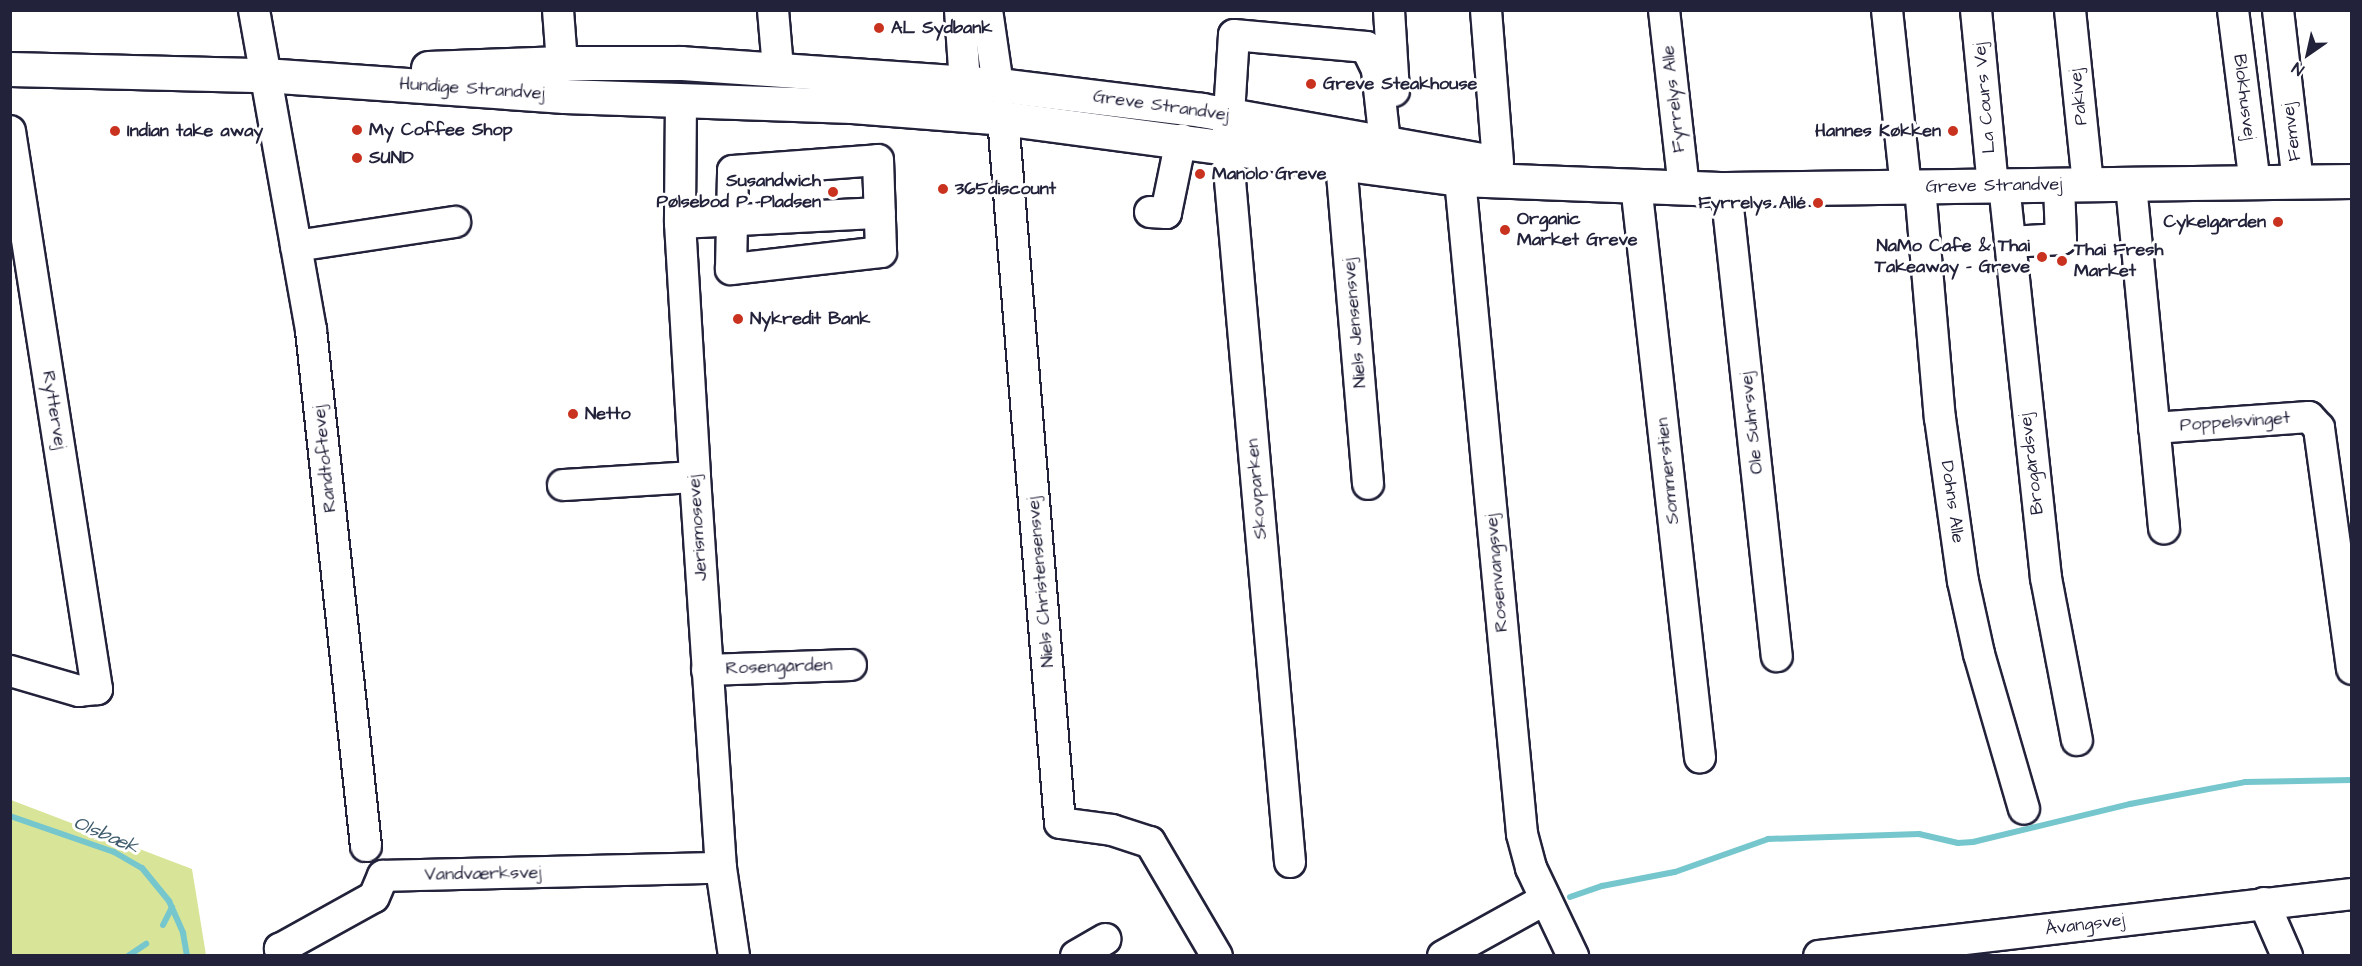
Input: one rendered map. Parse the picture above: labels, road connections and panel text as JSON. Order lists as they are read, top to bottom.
{
  "streets": {
    "main road": ["Hundige Strandvej", "Greve Strandvej"],
    "street": [
      "Pakivej",
      "Blokhusvej",
      "La Cours Vej",
      "Fyrrelys Alle",
      "Femvej",
      "Niels Jensensvej",
      "Ryttervej",
      "Poppelsvinget",
      "Ole Suhrsvej",
      "Randtoftevej",
      "Brogårdsvej",
      "Sommerstien",
      "Skovparken",
      "Dohns Alle",
      "Jerismosevej",
      "Rosenvangsvej",
      "Niels Christensensvej",
      "Rosengården",
      "Vandværksvej",
      "Åvangsvej"
    ]
  },
  "crossings": [
    ["Hundige Strandvej", "Greve Strandvej"],
    ["Hundige Strandvej", "Randtoftevej"],
    ["Hundige Strandvej", "Jerismosevej"],
    ["Pakivej", "Greve Strandvej"],
    ["Pakivej", "Brogårdsvej"],
    ["Blokhusvej", "Greve Strandvej"],
    ["La Cours Vej", "Greve Strandvej"],
    ["La Cours Vej", "Brogårdsvej"],
    ["Fyrrelys Alle", "Greve Strandvej"],
    ["Greve Strandvej", "Femvej"],
    ["Greve Strandvej", "Niels Jensensvej"],
    ["Greve Strandvej", "Poppelsvinget"],
    ["Greve Strandvej", "Ole Suhrsvej"],
    ["Greve Strandvej", "Brogårdsvej"],
    ["Greve Strandvej", "Sommerstien"],
    ["Greve Strandvej", "Skovparken"],
    ["Greve Strandvej", "Dohns Alle"],
    ["Greve Strandvej", "Jerismosevej"],
    ["Greve Strandvej", "Rosenvangsvej"],
    ["Greve Strandvej", "Niels Christensensvej"],
    ["Jerismosevej", "Rosengården"],
    ["Jerismosevej", "Vandværksvej"]
  ],
  "water": ["Olsbæk"],
  "places": [
    "AL Sydbank",
    "Greve Steakhouse",
    "My Coffee Shop",
    "Indian take away",
    "Hannes Køkken",
    "SUND",
    "Manolo Greve",
    "365discount",
    "Susandwich Pølsebod P -Pladsen",
    "Fyrrelys Allé",
    "Cykelgården",
    "Organic Market Greve",
    "NaMo Cafe & Thai Takeaway - Greve",
    "Thai Fresh Market",
    "Nykredit Bank",
    "Netto"
  ],
  "north": "bottom left"
}
